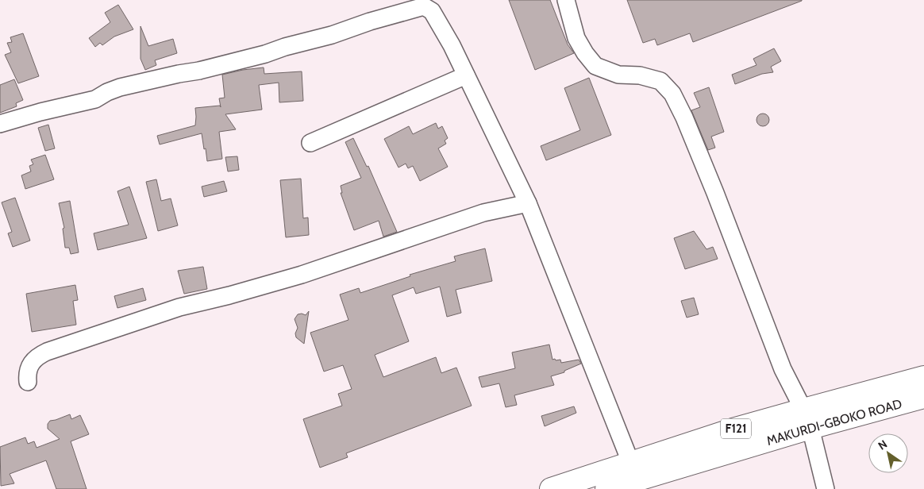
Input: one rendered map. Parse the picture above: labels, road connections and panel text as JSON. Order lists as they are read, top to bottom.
{
  "streets": {
    "main road": ["MAKURDI-GBOKO ROAD", "F121"]
  },
  "crossings": [
    ["MAKURDI-GBOKO ROAD", "F121"]
  ],
  "north": "top left"
}
